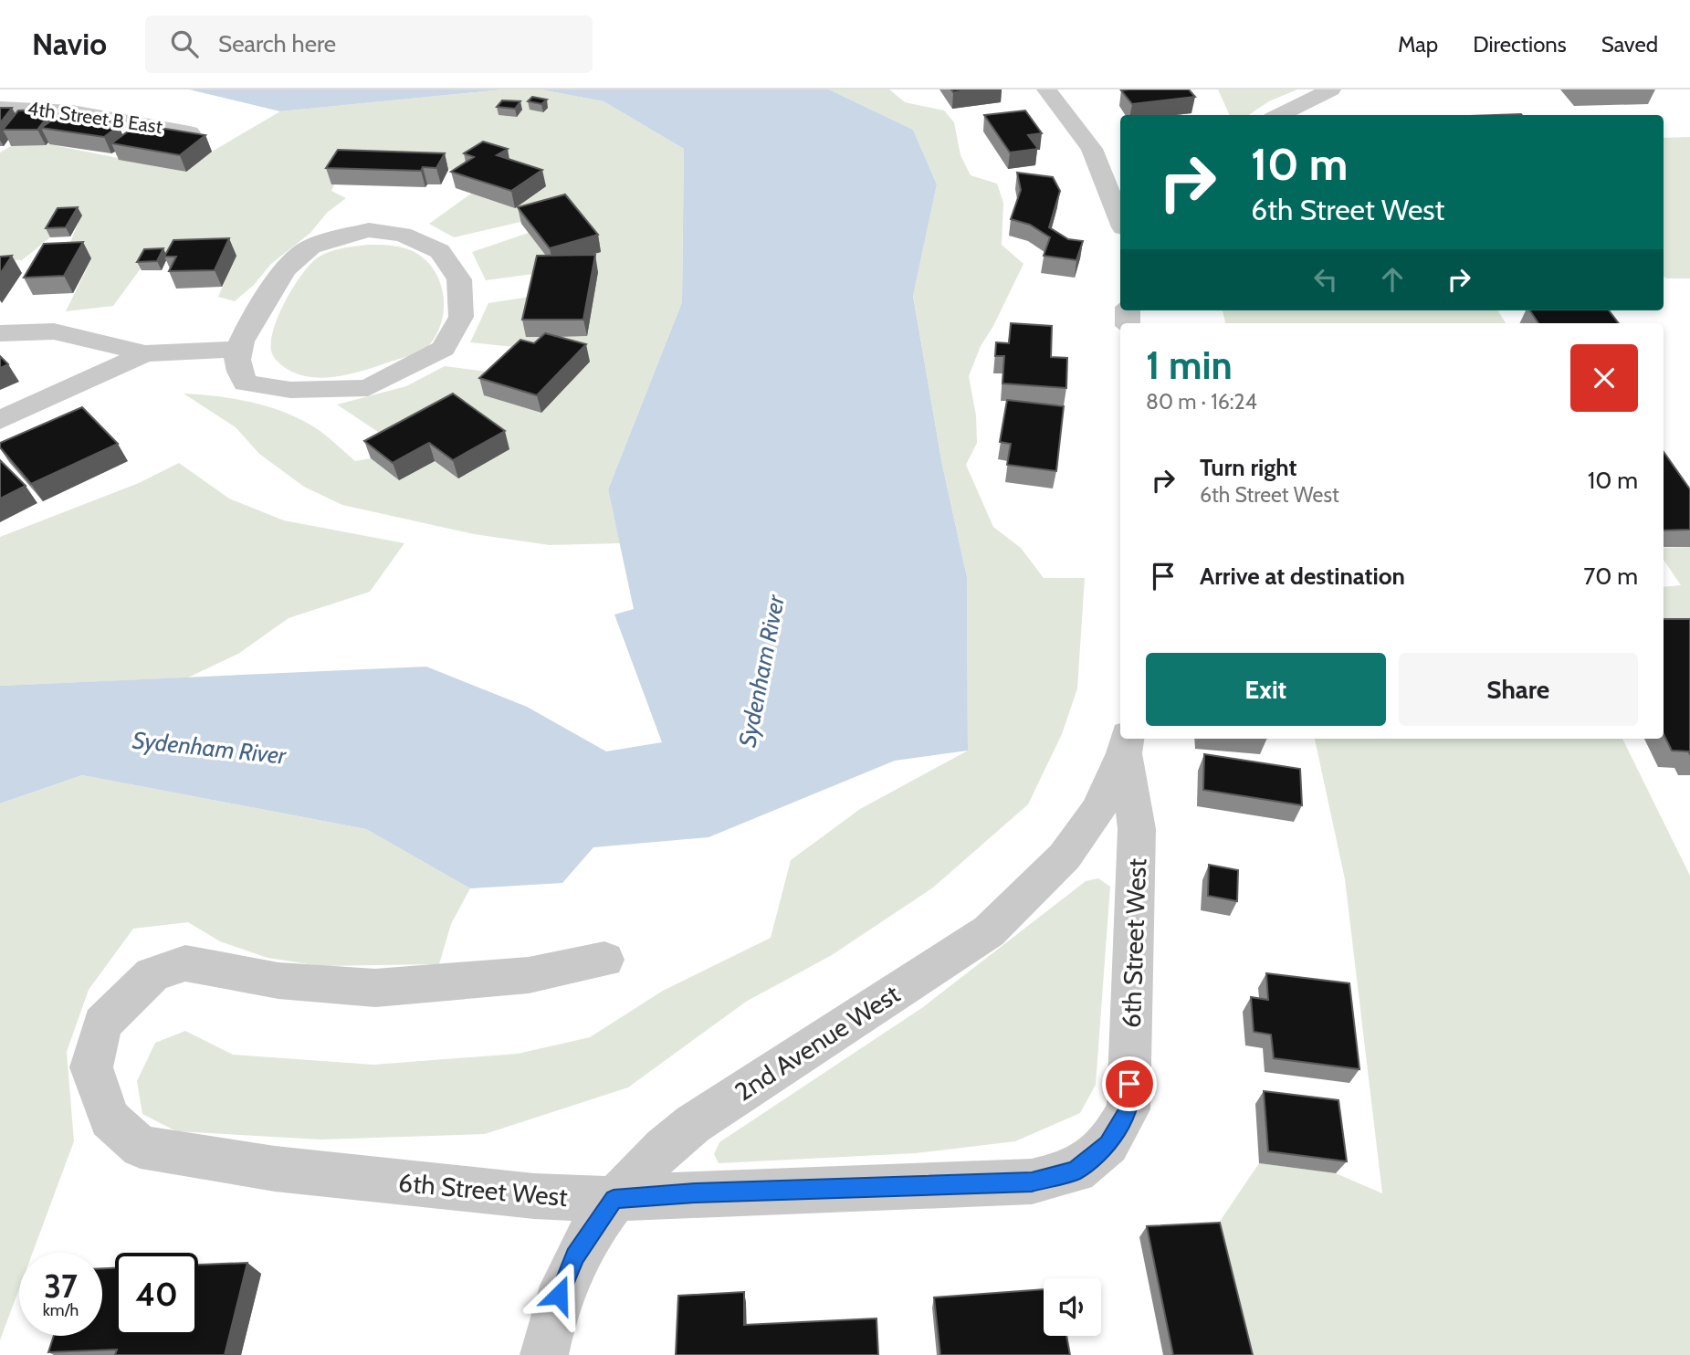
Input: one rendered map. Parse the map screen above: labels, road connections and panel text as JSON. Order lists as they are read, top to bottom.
{
  "streets": {
    "street": ["4th Street B East", "6th Street West", "2nd Avenue West"]
  },
  "crossings": [
    ["6th Street West", "2nd Avenue West"]
  ],
  "water": ["Sydenham River"],
  "page": {
    "header": "Navio",
    "search": "Search here",
    "nav": ["Map", "Directions", "Saved"],
    "turn": ["10 m", "6th Street West"],
    "heading": ["1 min", "80 m · 16:24"],
    "list": [
      {
        "name": "Turn right",
        "note": "6th Street West",
        "value": "10 m"
      },
      {
        "name": "Arrive at destination",
        "value": "70 m"
      }
    ],
    "buttons": ["Exit", "Share"],
    "speed": "37 km/h",
    "limit": "40"
  }
}
